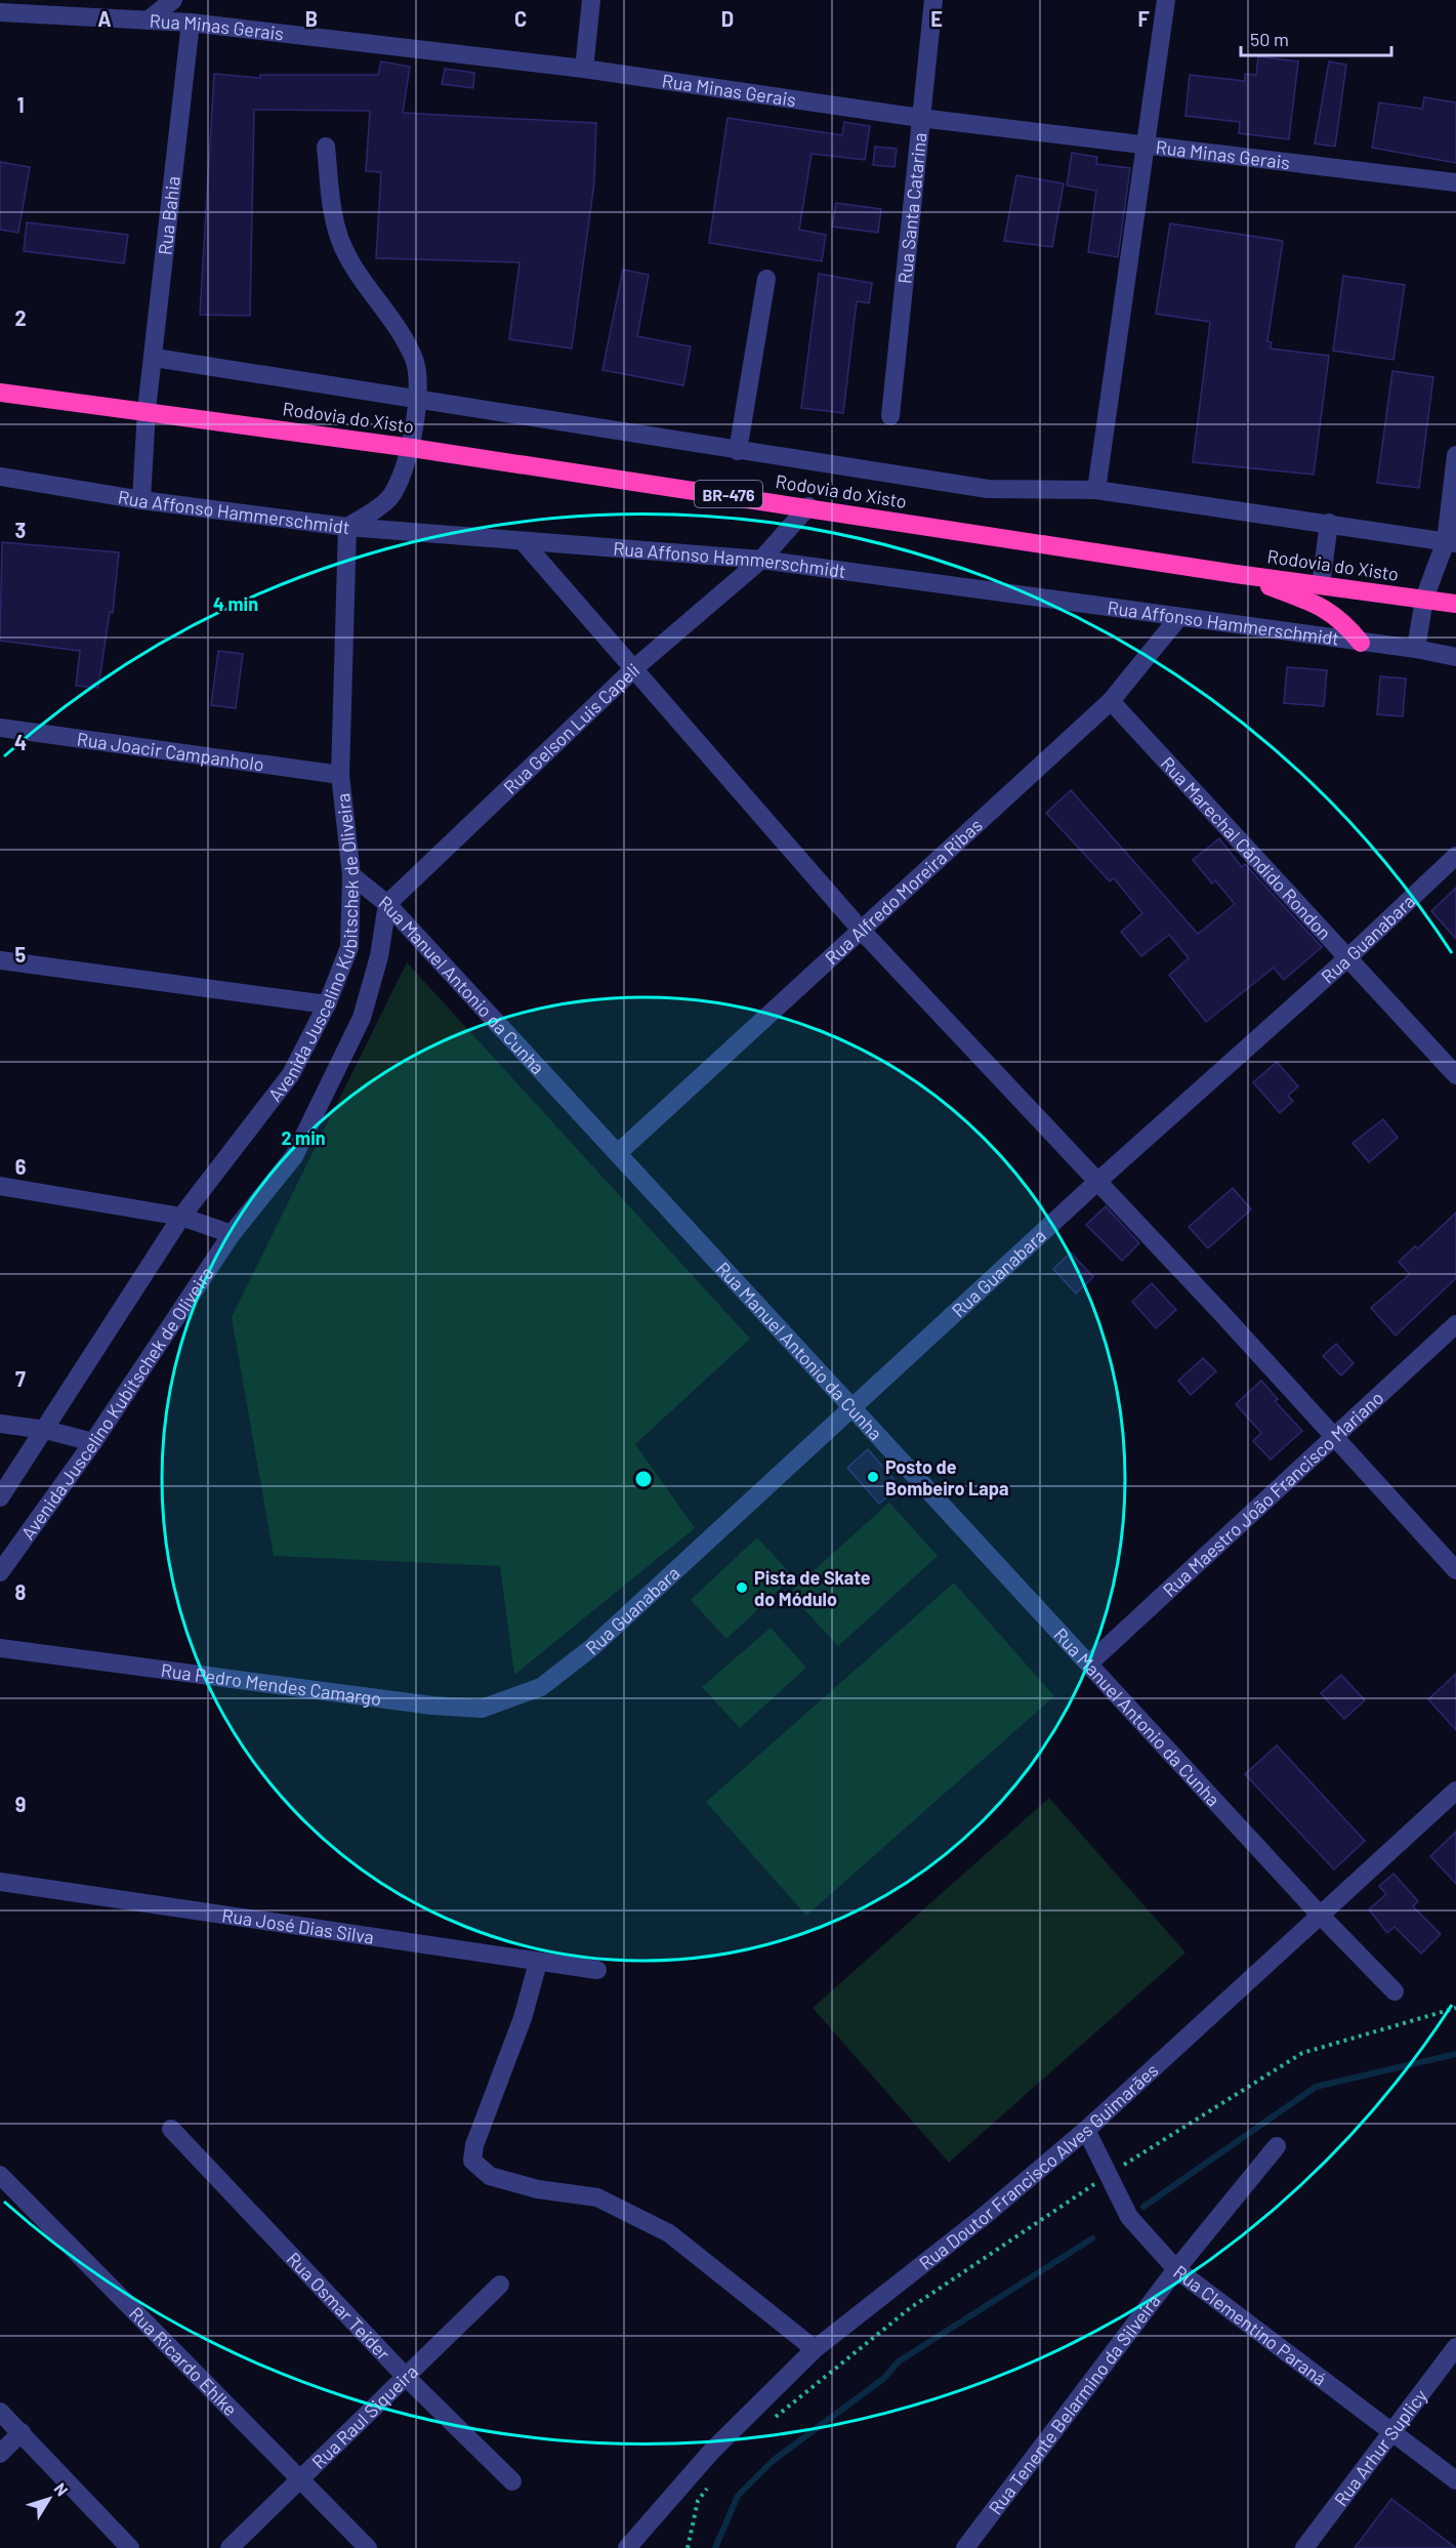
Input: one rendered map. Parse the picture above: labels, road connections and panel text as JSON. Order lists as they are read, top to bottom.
{
  "streets": {
    "highway": ["Rodovia do Xisto", "BR-476"],
    "street": [
      "Rua Minas Gerais",
      "Rua Santa Catarina",
      "Rua Bahia",
      "Rua Affonso Hammerschmidt",
      "Rua Gelson Luis Capeli",
      "Rua Joacir Campanholo",
      "Rua Marechal Cândido Rondon",
      "Rua Alfredo Moreira Ribas",
      "Rua Guanabara",
      "Avenida Juscelino Kubitschek de Oliveira",
      "Rua Manuel Antonio da Cunha",
      "Rua Maestro João Francisco Mariano",
      "Rua Pedro Mendes Camargo",
      "Rua José Dias Silva",
      "Rua Doutor Francisco Alves Guimarães",
      "Rua Osmar Teider",
      "Rua Clementino Paraná",
      "Rua Ricardo Ehlke",
      "Rua Tenente Belarmino da Silveira",
      "Rua Raul Siqueira",
      "Rua Arhur Suplicy"
    ]
  },
  "crossings": [
    ["Rua Minas Gerais", "Rua Santa Catarina"],
    ["Rua Minas Gerais", "Rua Bahia"],
    ["Rua Bahia", "Rodovia do Xisto"],
    ["Rua Bahia", "Rua Affonso Hammerschmidt"],
    ["Rodovia do Xisto", "Rua Gelson Luis Capeli"],
    ["Rua Affonso Hammerschmidt", "Rua Gelson Luis Capeli"],
    ["Rua Affonso Hammerschmidt", "Rua Alfredo Moreira Ribas"],
    ["Rua Affonso Hammerschmidt", "Avenida Juscelino Kubitschek de Oliveira"],
    ["Rua Gelson Luis Capeli", "Avenida Juscelino Kubitschek de Oliveira"],
    ["Rua Gelson Luis Capeli", "Rua Manuel Antonio da Cunha"],
    ["Rua Joacir Campanholo", "Avenida Juscelino Kubitschek de Oliveira"],
    ["Rua Marechal Cândido Rondon", "Rua Alfredo Moreira Ribas"],
    ["Rua Marechal Cândido Rondon", "Rua Guanabara"],
    ["Rua Alfredo Moreira Ribas", "Rua Manuel Antonio da Cunha"],
    ["Rua Guanabara", "Rua Manuel Antonio da Cunha"],
    ["Rua Guanabara", "Rua Pedro Mendes Camargo"],
    ["Avenida Juscelino Kubitschek de Oliveira", "Rua Manuel Antonio da Cunha"],
    ["Rua Manuel Antonio da Cunha", "Rua Maestro João Francisco Mariano"],
    ["Rua Manuel Antonio da Cunha", "Rua Doutor Francisco Alves Guimarães"],
    ["Rua Doutor Francisco Alves Guimarães", "Rua Clementino Paraná"],
    ["Rua Osmar Teider", "Rua Raul Siqueira"],
    ["Rua Clementino Paraná", "Rua Tenente Belarmino da Silveira"],
    ["Rua Clementino Paraná", "Rua Arhur Suplicy"],
    ["Rua Ricardo Ehlke", "Rua Raul Siqueira"]
  ],
  "places": ["Posto de Bombeiro Lapa", "Pista de Skate do Módulo"],
  "scale_bar": "50 m",
  "north": "top right",
  "grid": {
    "columns": [
      "A",
      "B",
      "C",
      "D",
      "E",
      "F"
    ],
    "rows": [
      "1",
      "2",
      "3",
      "4",
      "5",
      "6",
      "7",
      "8",
      "9"
    ]
  },
  "rings": ["4 min", "2 min"]
}
